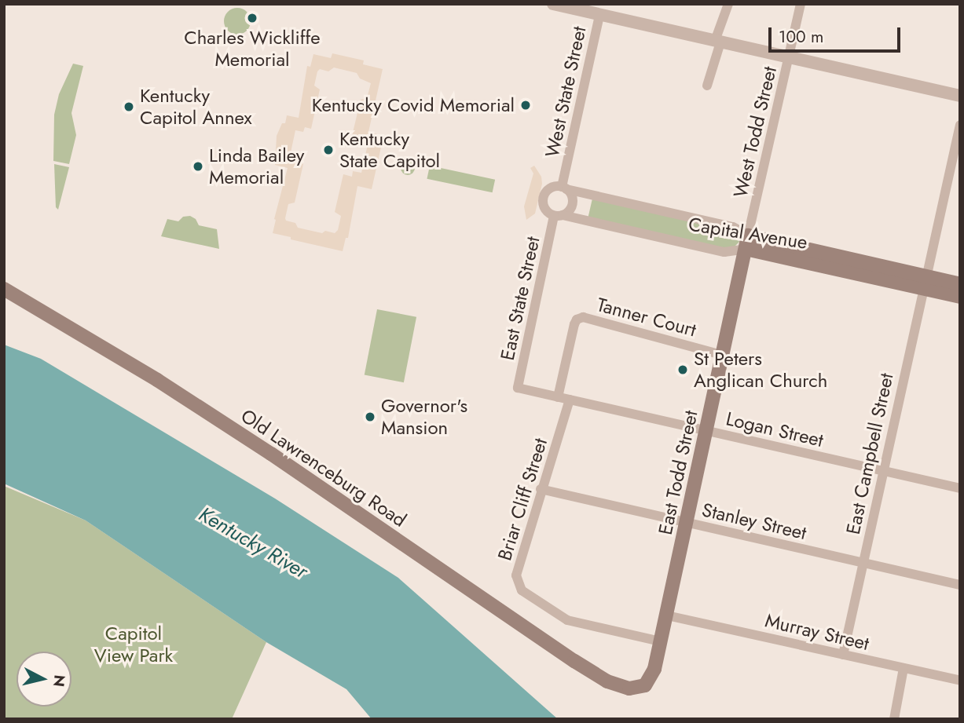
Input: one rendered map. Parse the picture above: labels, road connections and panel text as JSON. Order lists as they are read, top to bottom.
{
  "streets": {
    "main road": ["Capital Avenue", "Old Lawrenceburg Road", "East Todd Street"],
    "street": [
      "West State Street",
      "West Todd Street",
      "East State Street",
      "Tanner Court",
      "Logan Street",
      "East Campbell Street",
      "Briar Cliff Street",
      "Stanley Street",
      "Murray Street"
    ]
  },
  "crossings": [
    ["West State Street", "Capital Avenue"],
    ["West State Street", "East State Street"],
    ["West Todd Street", "Capital Avenue"],
    ["West Todd Street", "East Todd Street"],
    ["Capital Avenue", "East State Street"],
    ["Capital Avenue", "East Campbell Street"],
    ["Capital Avenue", "East Todd Street"],
    ["East State Street", "Logan Street"],
    ["Tanner Court", "Logan Street"],
    ["Tanner Court", "East Todd Street"],
    ["Logan Street", "East Campbell Street"],
    ["Logan Street", "East Todd Street"],
    ["Logan Street", "Briar Cliff Street"],
    ["East Campbell Street", "Stanley Street"],
    ["East Campbell Street", "Murray Street"],
    ["Old Lawrenceburg Road", "East Todd Street"],
    ["East Todd Street", "Briar Cliff Street"],
    ["East Todd Street", "Stanley Street"],
    ["East Todd Street", "Murray Street"],
    ["Briar Cliff Street", "Stanley Street"]
  ],
  "water": ["Kentucky River"],
  "parks": ["Capitol View Park"],
  "places": [
    "Charles Wickliffe Memorial",
    "Kentucky Covid Memorial",
    "Kentucky Capitol Annex",
    "Kentucky State Capitol",
    "Linda Bailey Memorial",
    "St Peters Anglican Church",
    "Governor's Mansion"
  ],
  "scale_bar": "100 m",
  "north": "right"
}
